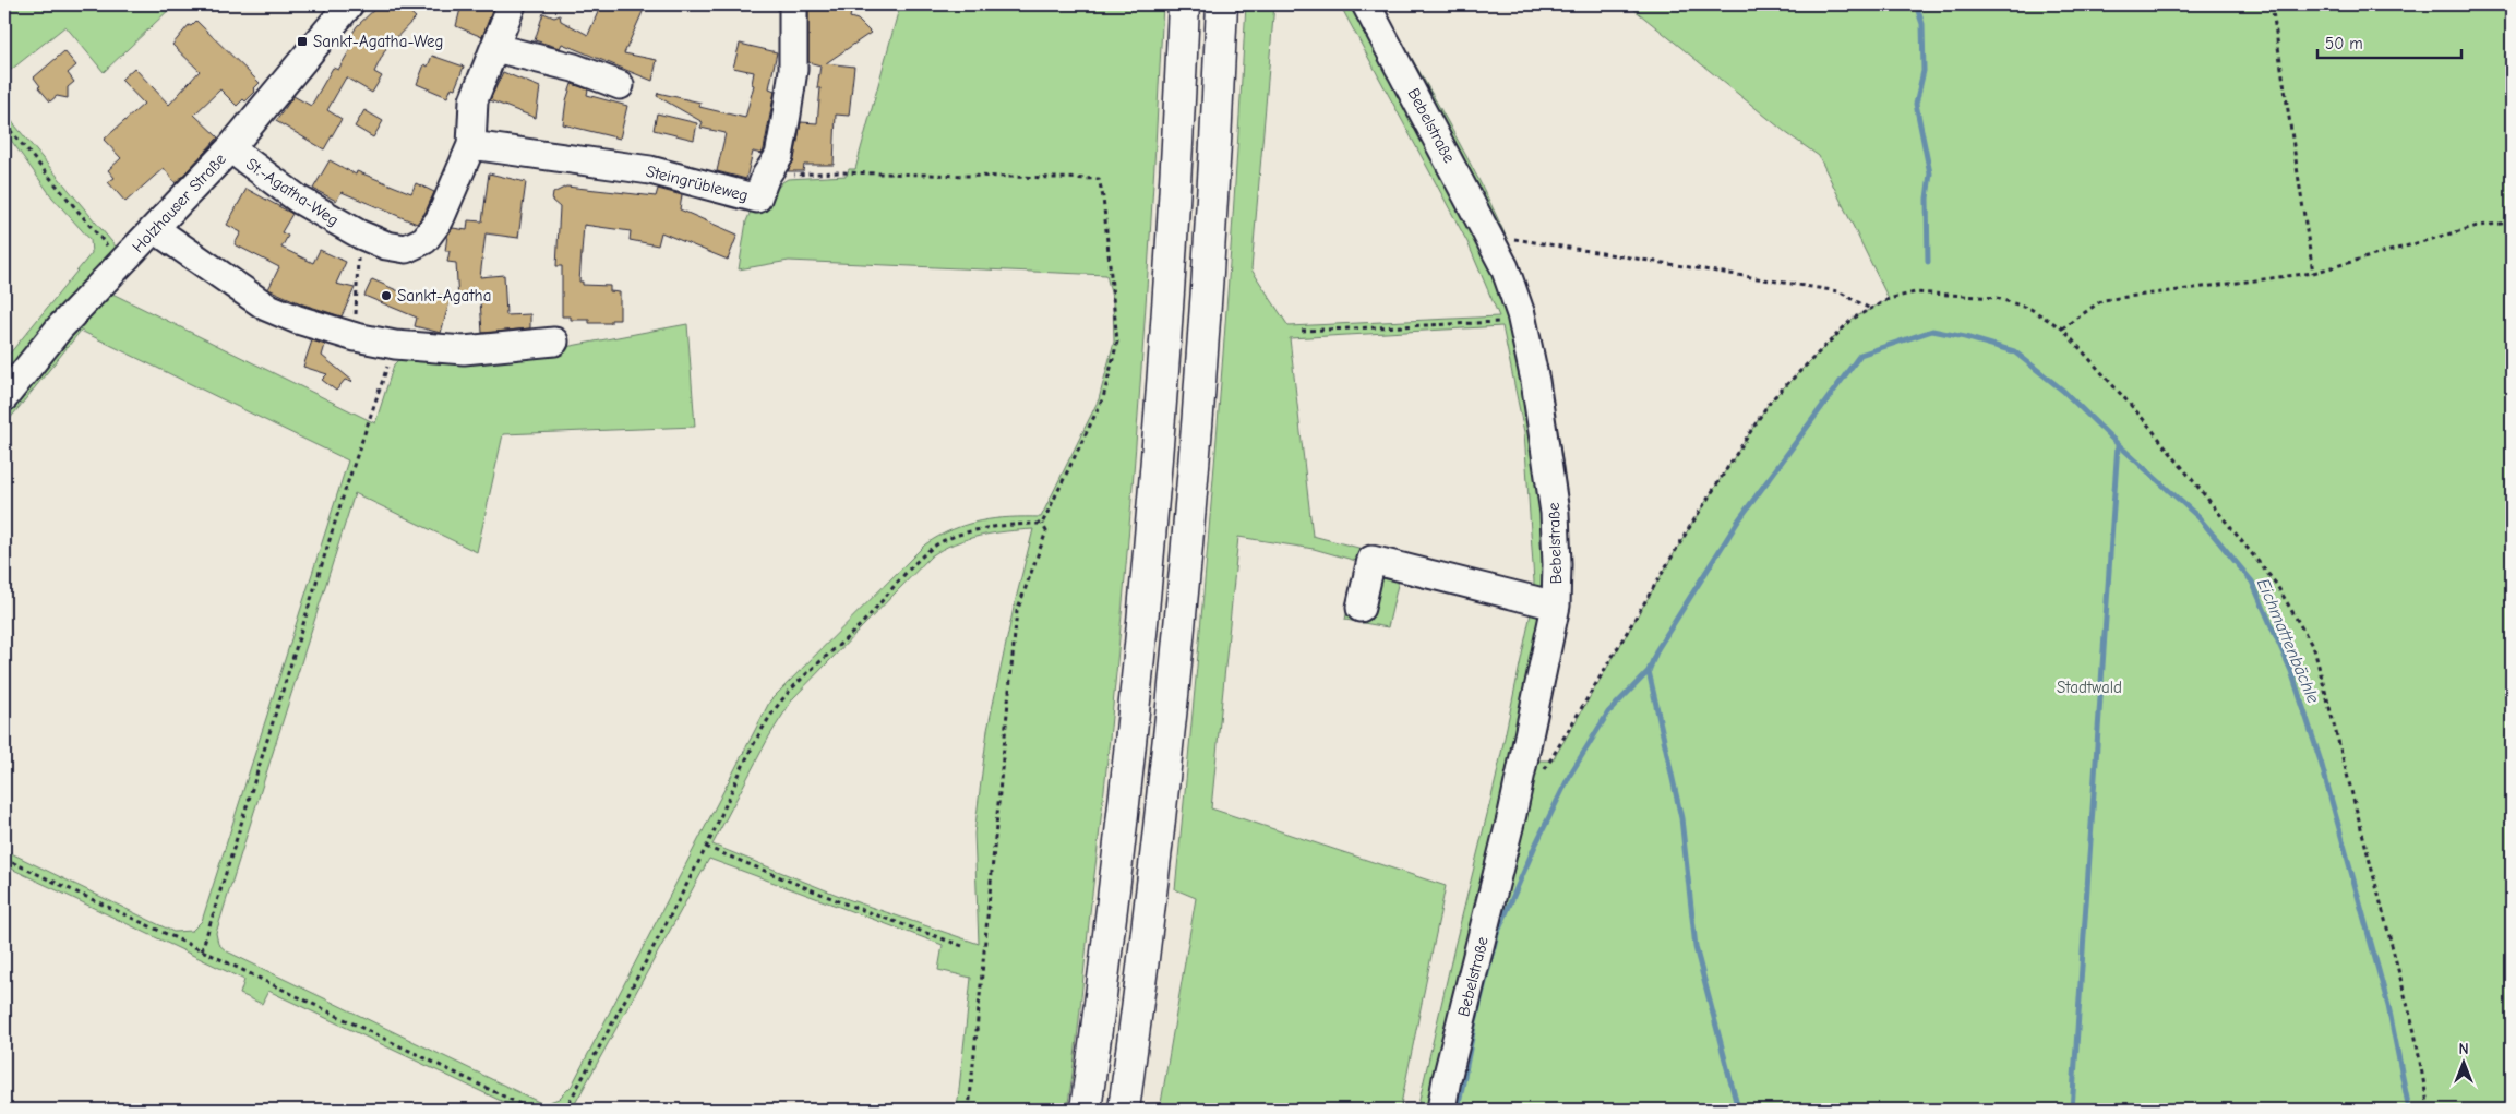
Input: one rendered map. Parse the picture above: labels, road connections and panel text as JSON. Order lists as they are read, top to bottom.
{
  "streets": {
    "street": [
      "Bebelstraße",
      "Steingrübleweg",
      "St.-Agatha-Weg",
      "Holzhauser Straße"
    ]
  },
  "crossings": [
    ["Steingrübleweg", "St.-Agatha-Weg"],
    ["St.-Agatha-Weg", "Holzhauser Straße"]
  ],
  "water": ["Eichmattenbächle"],
  "parks": ["Stadtwald"],
  "places": {
    "transit": ["Sankt-Agatha-Weg"],
    "other": ["Sankt-Agatha"]
  },
  "scale_bar": "50 m",
  "north": "top"
}
